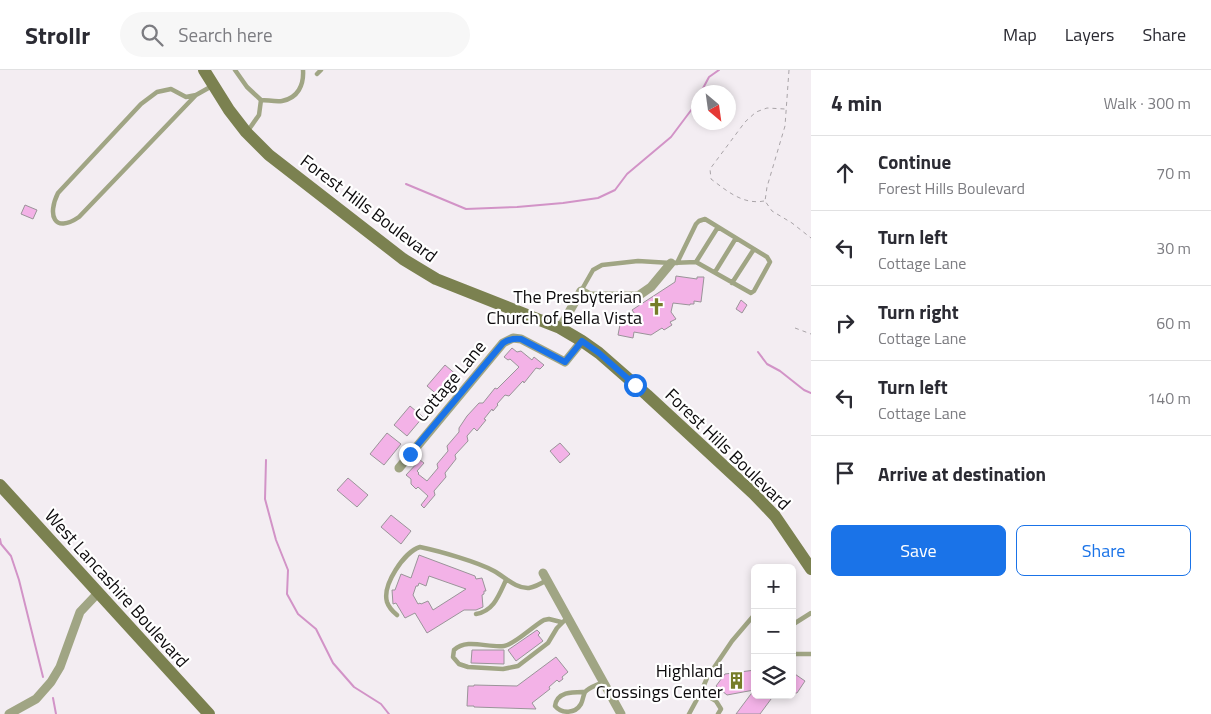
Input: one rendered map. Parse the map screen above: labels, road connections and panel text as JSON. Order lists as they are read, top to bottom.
{
  "streets": {
    "main road": ["Forest Hills Boulevard", "West Lancashire Boulevard"],
    "street": ["Cottage Lane"]
  },
  "crossings": [
    ["Forest Hills Boulevard", "Cottage Lane"]
  ],
  "places": {
    "church": ["The Presbyterian Church of Bella Vista"],
    "building": ["Highland Crossings Center"]
  },
  "north": "bottom right",
  "page": {
    "header": "Strollr",
    "search": "Search here",
    "nav": ["Map", "Layers", "Share"],
    "heading": ["4 min", "Walk · 300 m"],
    "list": [
      ["Continue", "Forest Hills Boulevard", "70 m"],
      ["Turn left", "Cottage Lane", "30 m"],
      ["Turn right", "Cottage Lane", "60 m"],
      ["Turn left", "Cottage Lane", "140 m"],
      "Arrive at destination"
    ],
    "buttons": ["Save", "Share"],
    "map_buttons": ["+", "−"]
  }
}
